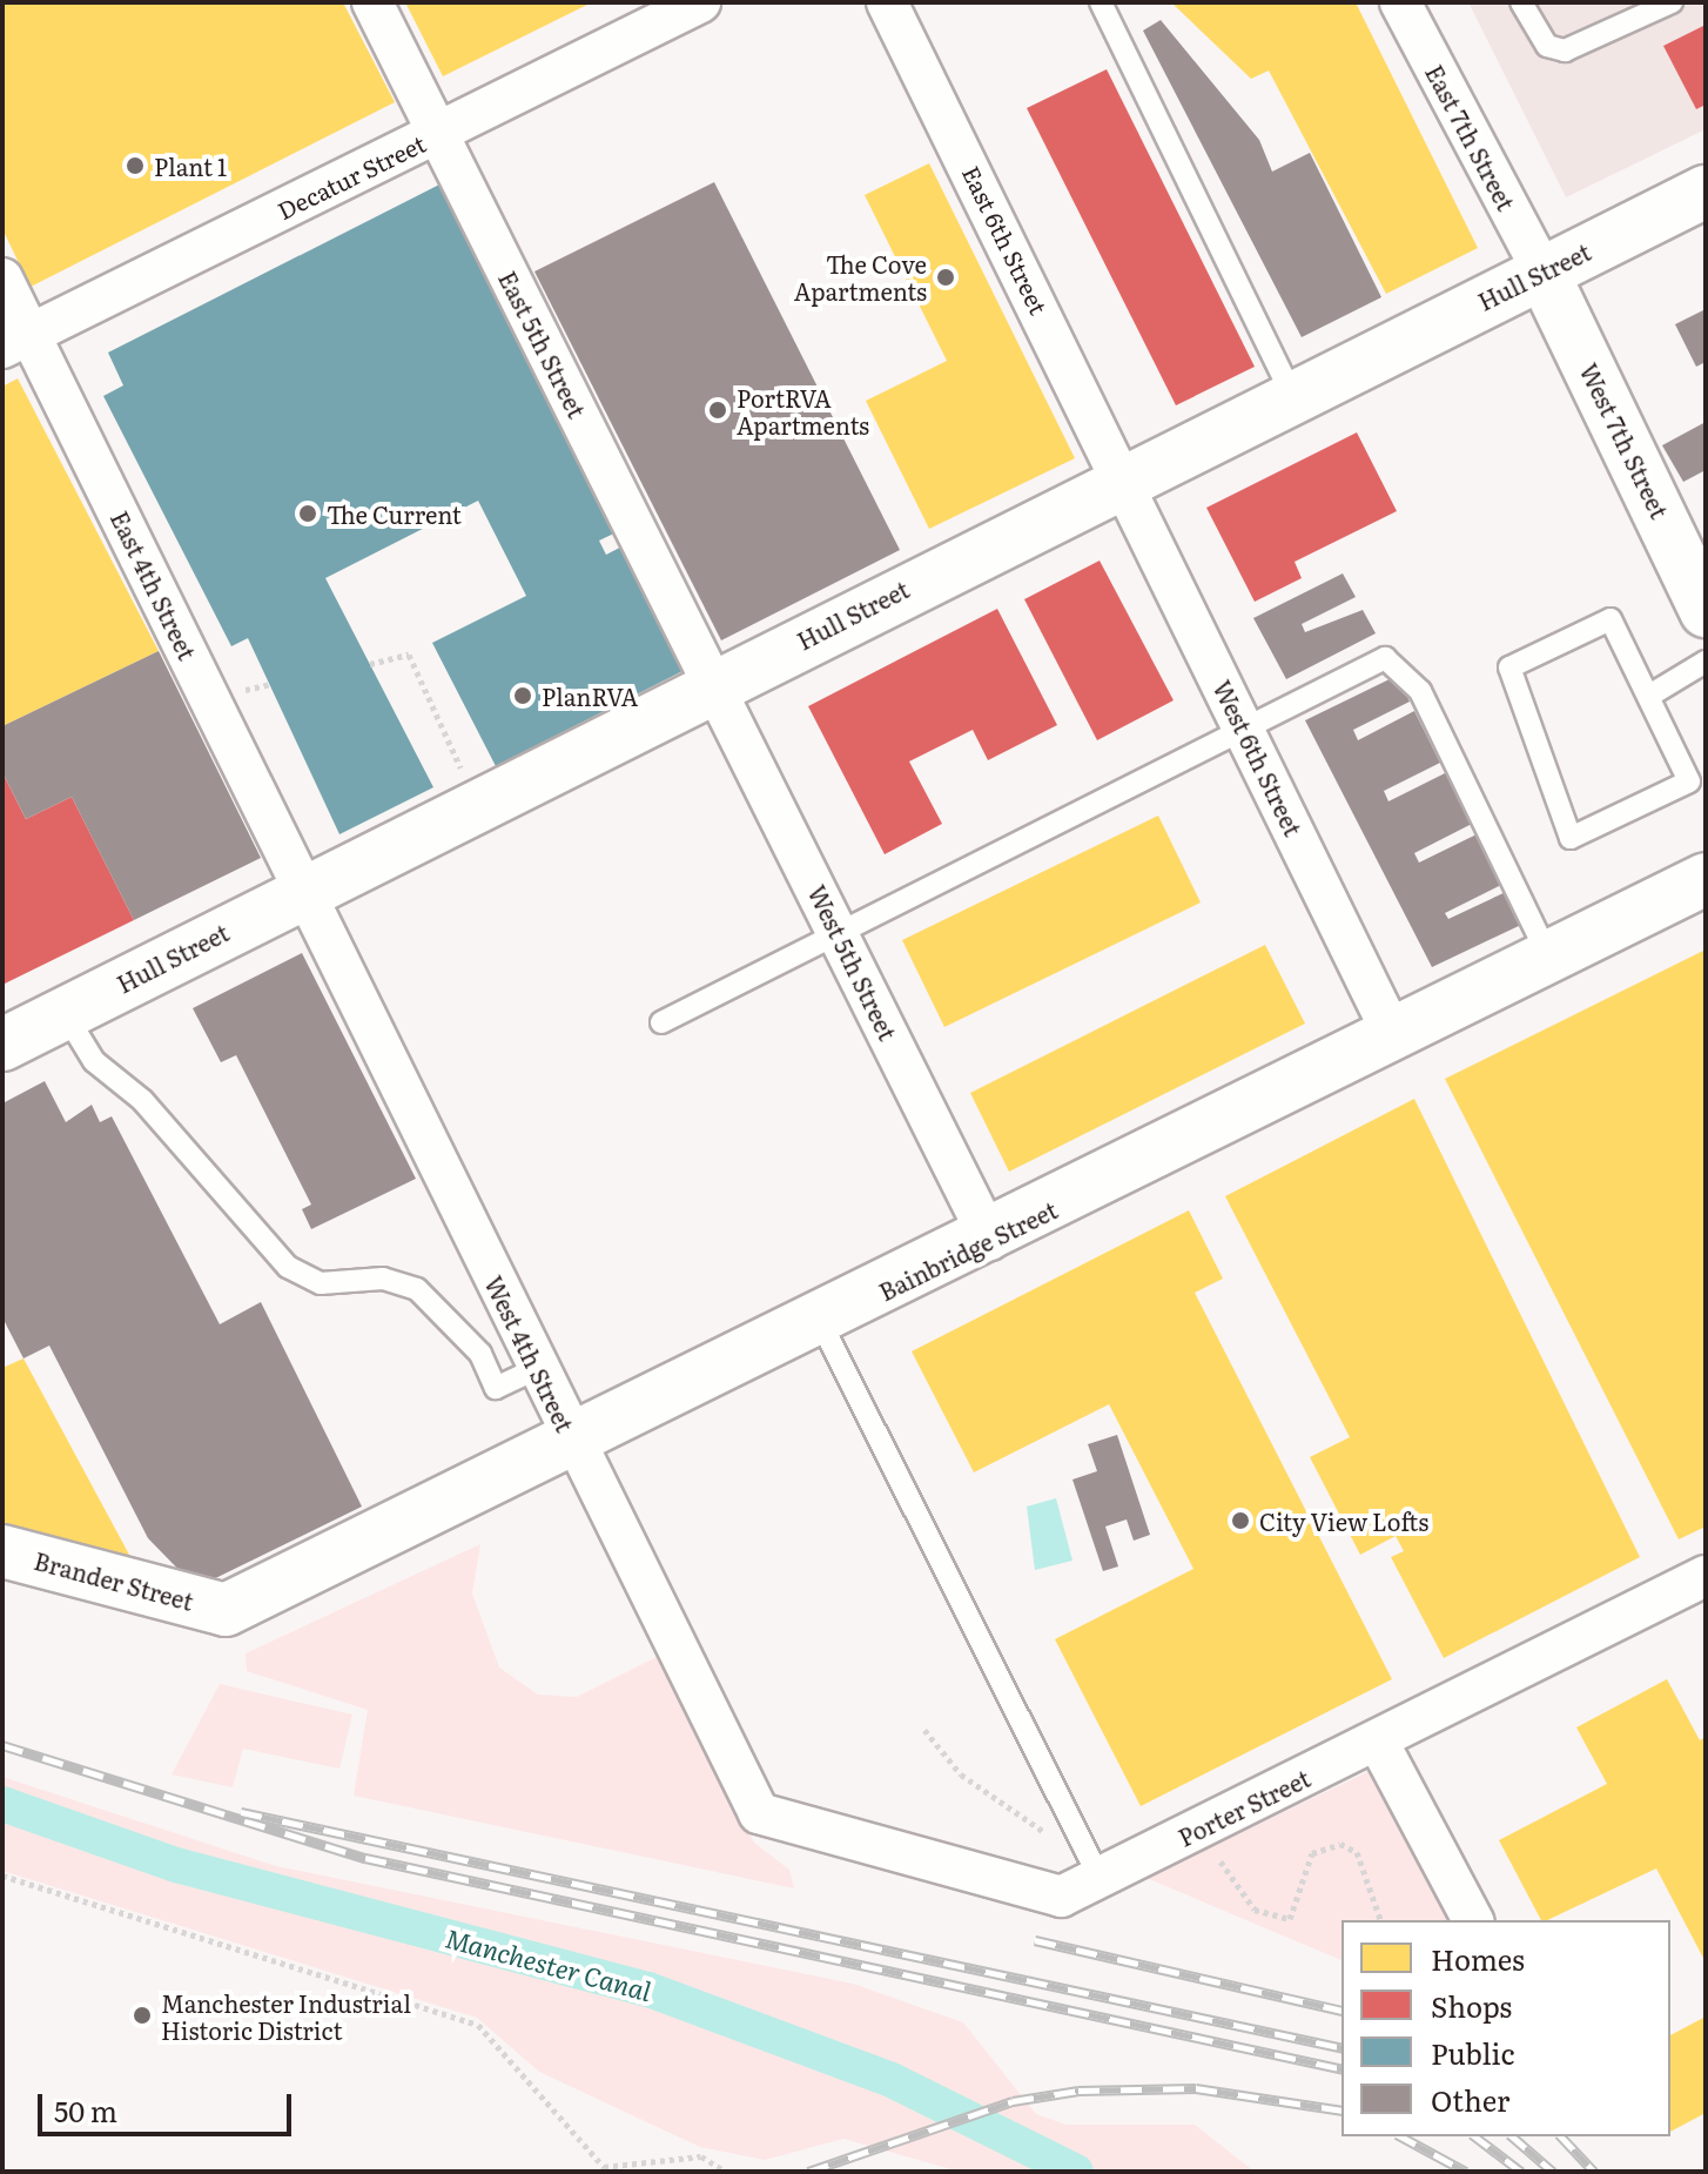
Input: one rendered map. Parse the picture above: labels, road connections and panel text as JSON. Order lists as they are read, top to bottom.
{
  "streets": {
    "street": [
      "East 7th Street",
      "Decatur Street",
      "East 6th Street",
      "Hull Street",
      "East 5th Street",
      "West 7th Street",
      "East 4th Street",
      "West 6th Street",
      "West 5th Street",
      "Bainbridge Street",
      "West 4th Street",
      "Brander Street",
      "Porter Street"
    ]
  },
  "crossings": [
    ["East 7th Street", "Hull Street"],
    ["East 7th Street", "West 7th Street"],
    ["Decatur Street", "East 5th Street"],
    ["Decatur Street", "East 4th Street"],
    ["East 6th Street", "Hull Street"],
    ["East 6th Street", "West 6th Street"],
    ["Hull Street", "East 5th Street"],
    ["Hull Street", "West 7th Street"],
    ["Hull Street", "East 4th Street"],
    ["Hull Street", "West 6th Street"],
    ["Hull Street", "West 5th Street"],
    ["Hull Street", "West 4th Street"],
    ["East 5th Street", "West 5th Street"],
    ["East 4th Street", "West 4th Street"],
    ["West 6th Street", "Bainbridge Street"],
    ["West 5th Street", "Bainbridge Street"],
    ["Bainbridge Street", "West 4th Street"],
    ["Bainbridge Street", "Brander Street"],
    ["West 4th Street", "Porter Street"]
  ],
  "water": ["Manchester Canal"],
  "places": [
    "Plant 1",
    "The Cove Apartments",
    "PortRVA Apartments",
    "The Current",
    "PlanRVA",
    "City View Lofts",
    "Manchester Industrial Historic District"
  ],
  "legend": [
    "Homes",
    "Shops",
    "Public",
    "Other"
  ],
  "scale_bar": "50 m"
}
